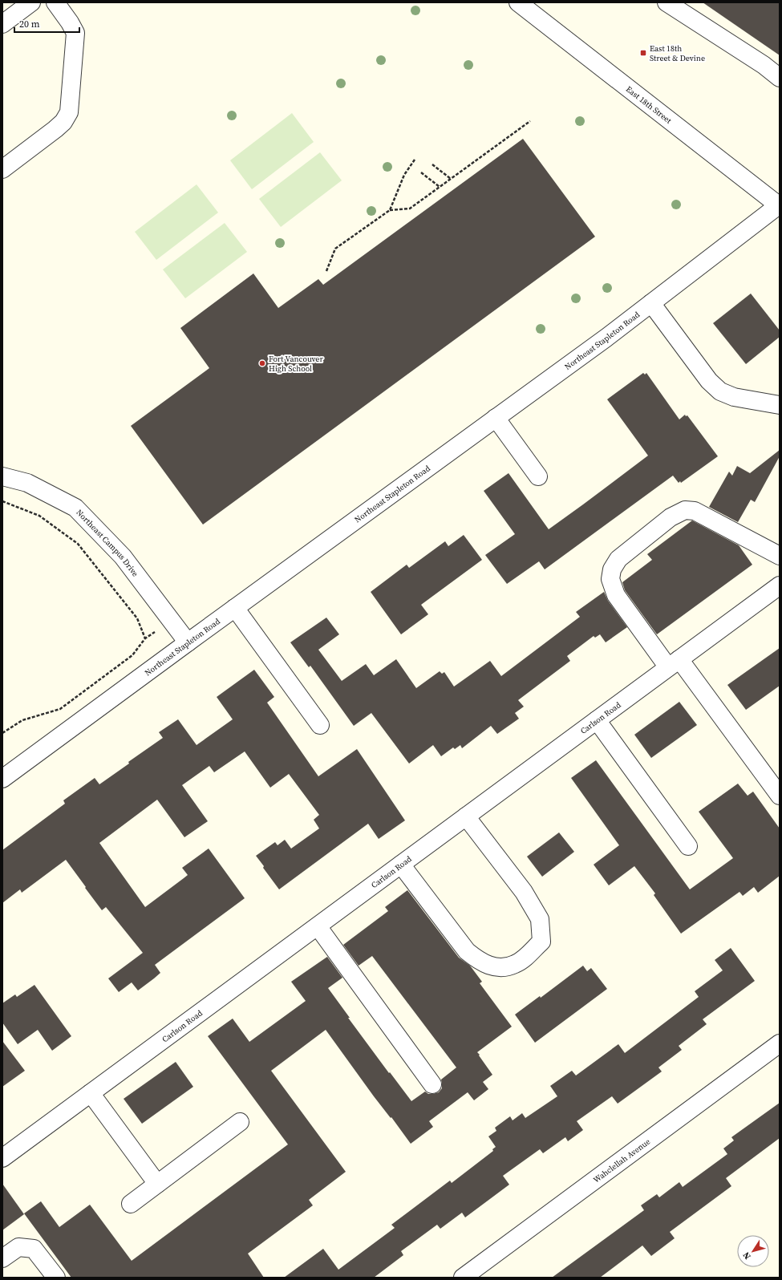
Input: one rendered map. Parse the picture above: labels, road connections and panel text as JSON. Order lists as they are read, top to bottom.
{
  "streets": {
    "street": [
      "East 18th Street",
      "Northeast Stapleton Road",
      "Northeast Campus Drive",
      "Carlson Road",
      "Wahclellah Avenue"
    ]
  },
  "crossings": [
    ["East 18th Street", "Northeast Stapleton Road"],
    ["Northeast Stapleton Road", "Northeast Campus Drive"]
  ],
  "places": {
    "transit": ["East 18th Street & Devine"],
    "other": ["Fort Vancouver High School"]
  },
  "scale_bar": "20 m",
  "north": "bottom left"
}
